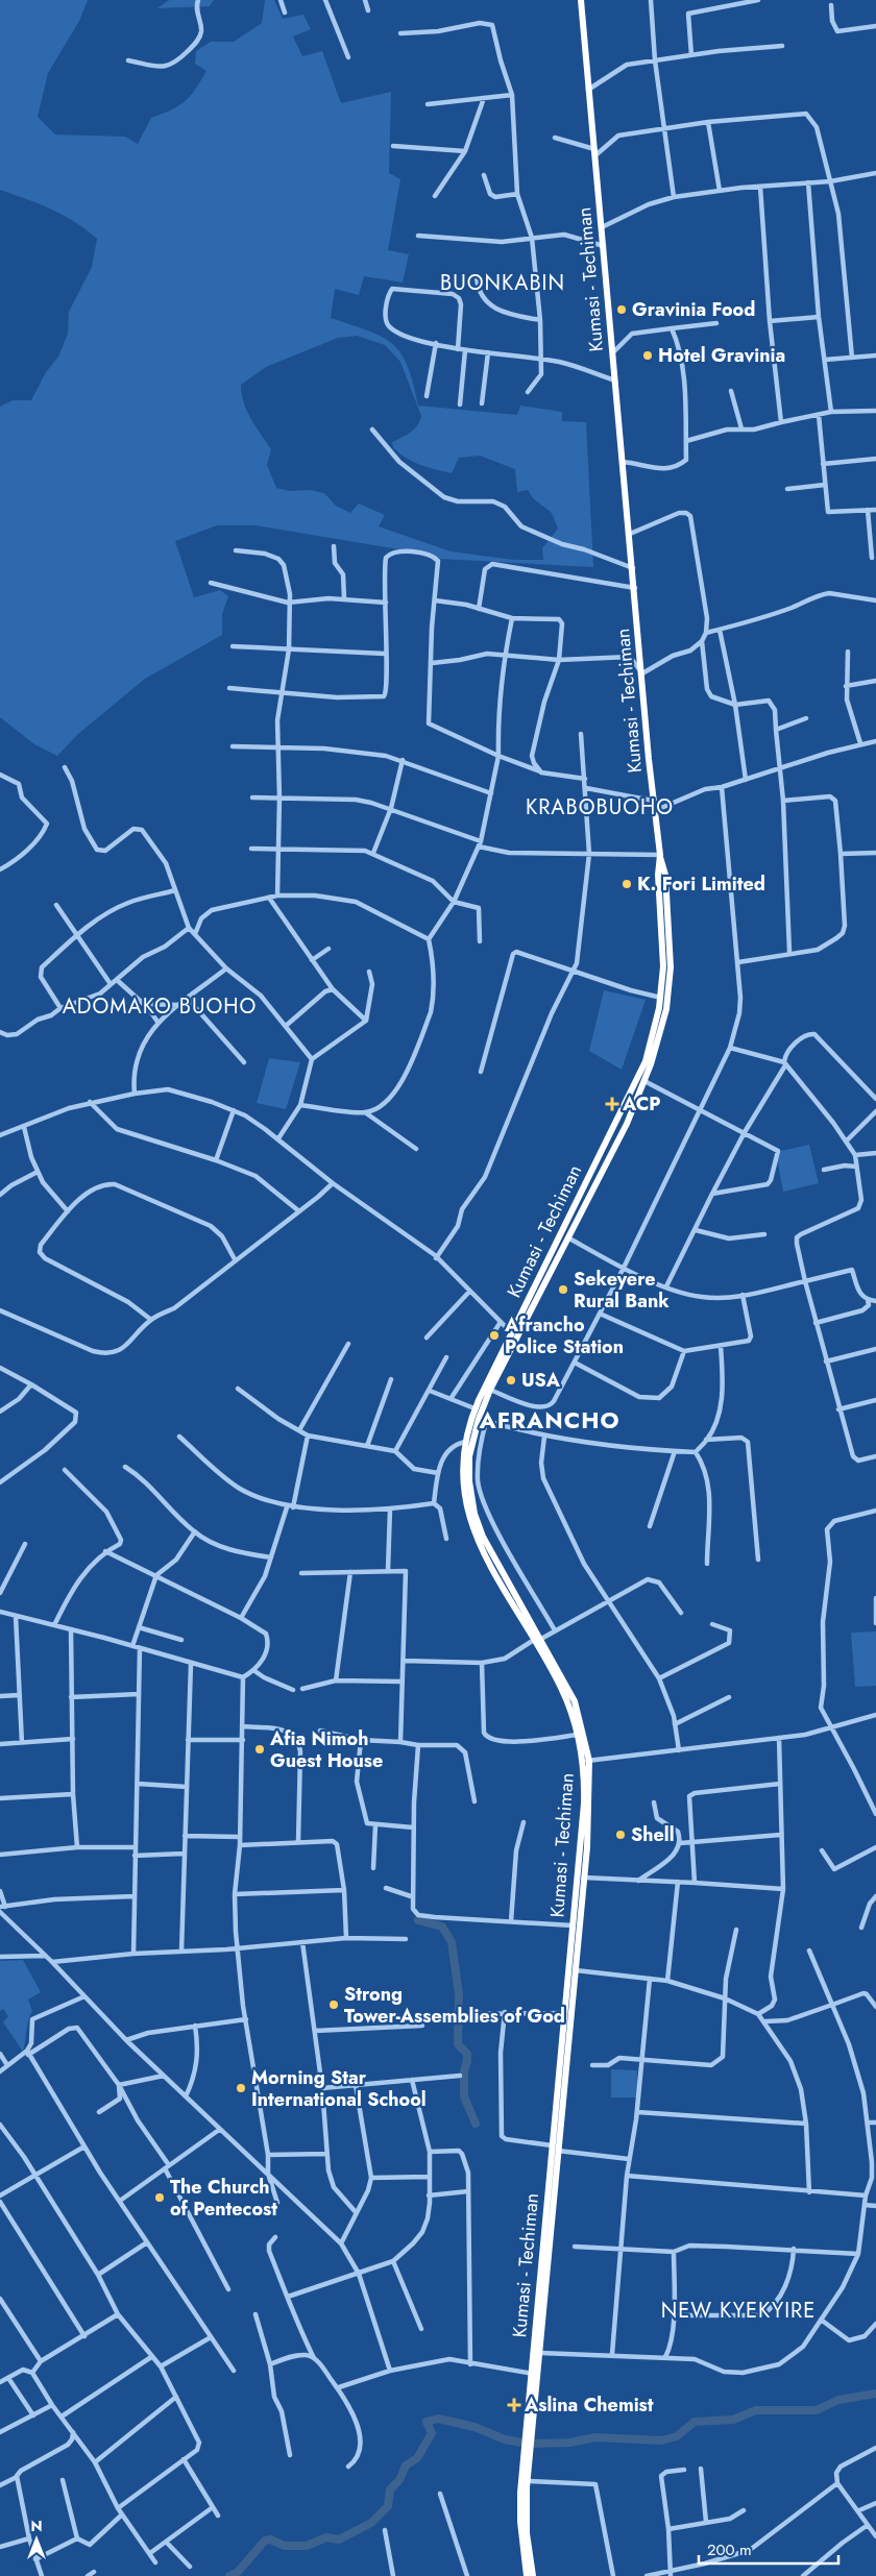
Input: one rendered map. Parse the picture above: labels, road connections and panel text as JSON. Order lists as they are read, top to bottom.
{
  "streets": {
    "highway": ["Kumasi - Techiman"]
  },
  "districts": [
    "BUONKABIN",
    "KRABOBUOHO",
    "ADOMAKO BUOHO",
    "AFRANCHO",
    "NEW KYEKYIRE"
  ],
  "places": {
    "other": [
      "Gravinia Food",
      "Hotel Gravinia",
      "K. Fori Limited",
      "Sekeyere Rural Bank",
      "Afrancho Police Station",
      "USA",
      "Afia Nimoh Guest House",
      "Shell",
      "Strong Tower-Assemblies of God",
      "Morning Star International School",
      "The Church of Pentecost"
    ],
    "health": ["ACP", "Aslina Chemist"]
  },
  "scale_bar": "200 m",
  "north": "top"
}
